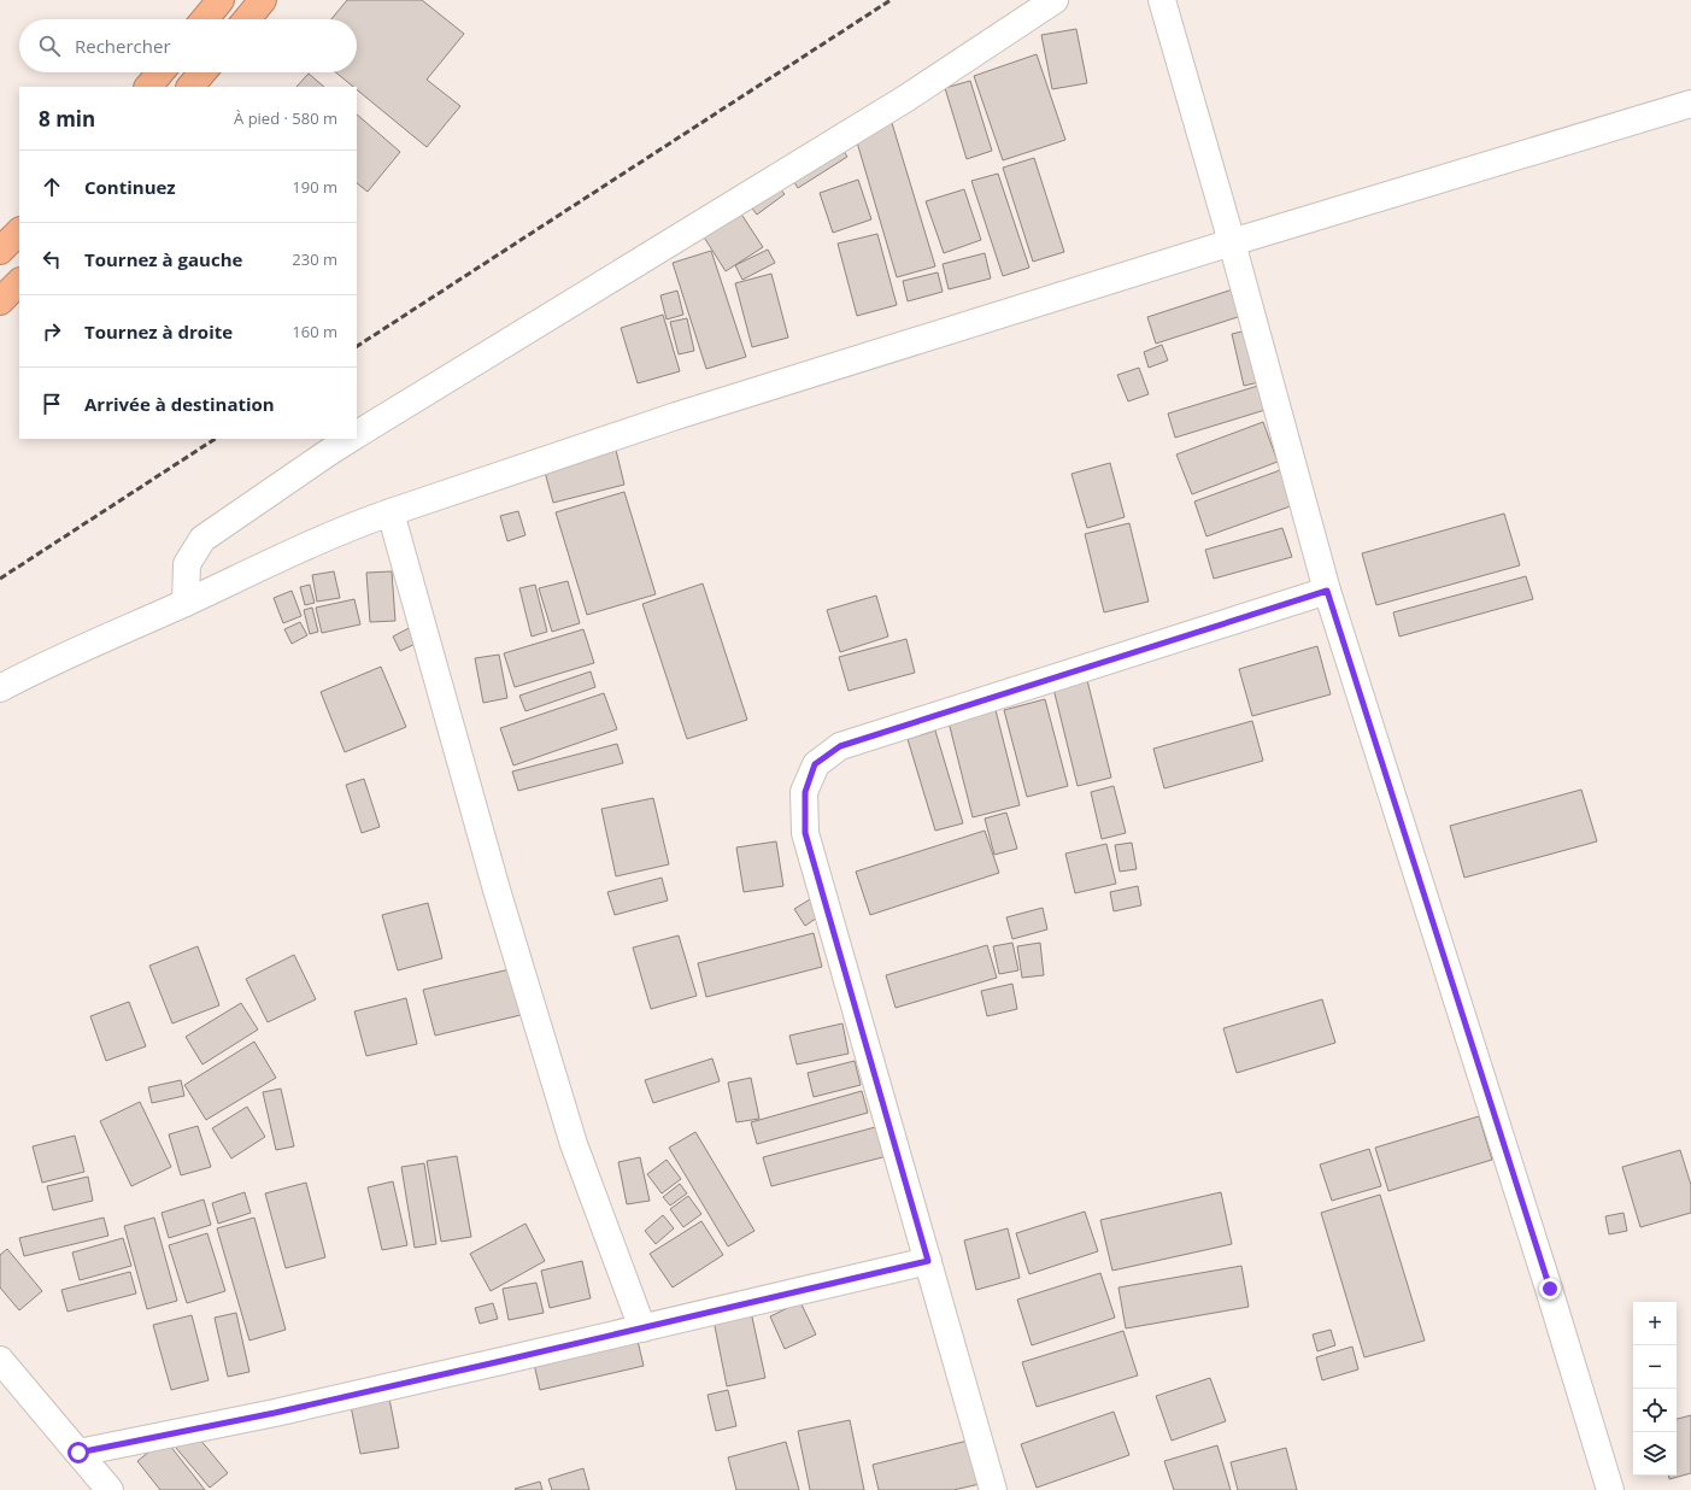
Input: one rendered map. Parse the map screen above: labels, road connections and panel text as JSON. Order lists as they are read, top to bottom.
{
  "page": {
    "search": "Rechercher",
    "heading": ["8 min", "À pied · 580 m"],
    "list": [
      ["Continuez", "190 m"],
      ["Tournez à gauche", "230 m"],
      ["Tournez à droite", "160 m"],
      "Arrivée à destination"
    ],
    "map_buttons": ["+", "−"]
  }
}
